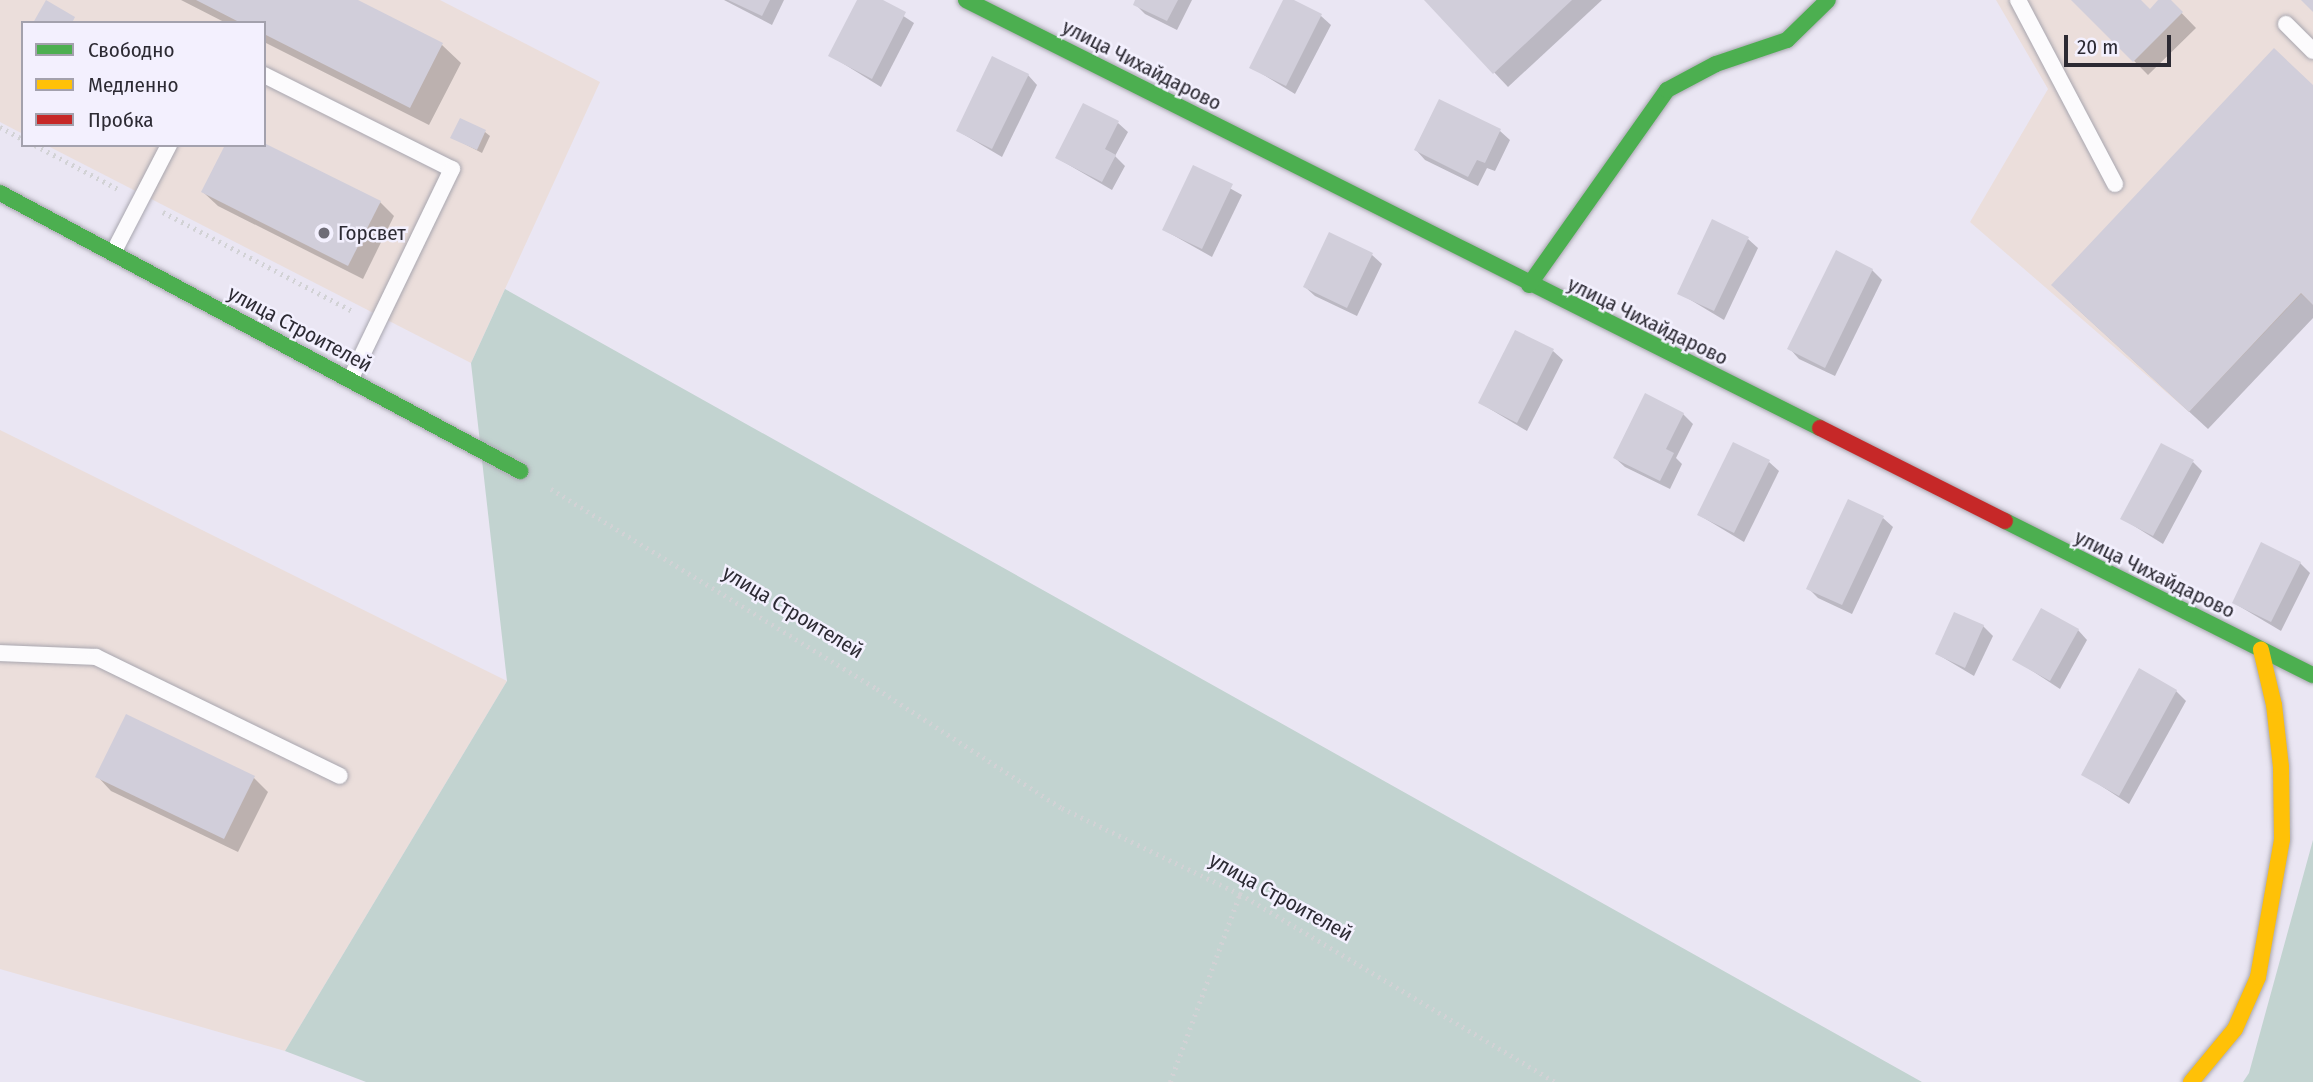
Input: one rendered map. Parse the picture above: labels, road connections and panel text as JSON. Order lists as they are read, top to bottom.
{
  "streets": {
    "street": ["улица Чихайдарово", "улица Строителей"]
  },
  "places": ["Горсвет"],
  "legend": ["Свободно", "Медленно", "Пробка"],
  "scale_bar": "20 m"
}
